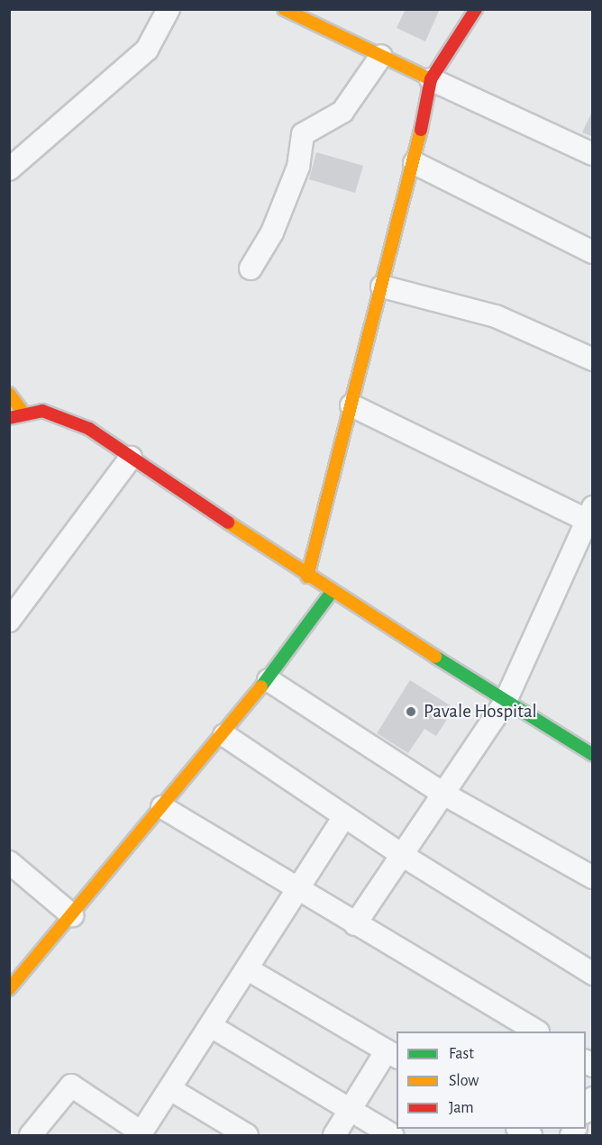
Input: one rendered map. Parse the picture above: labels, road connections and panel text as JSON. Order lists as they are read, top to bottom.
{
  "places": ["Pavale Hospital"],
  "legend": ["Fast", "Slow", "Jam"]
}
